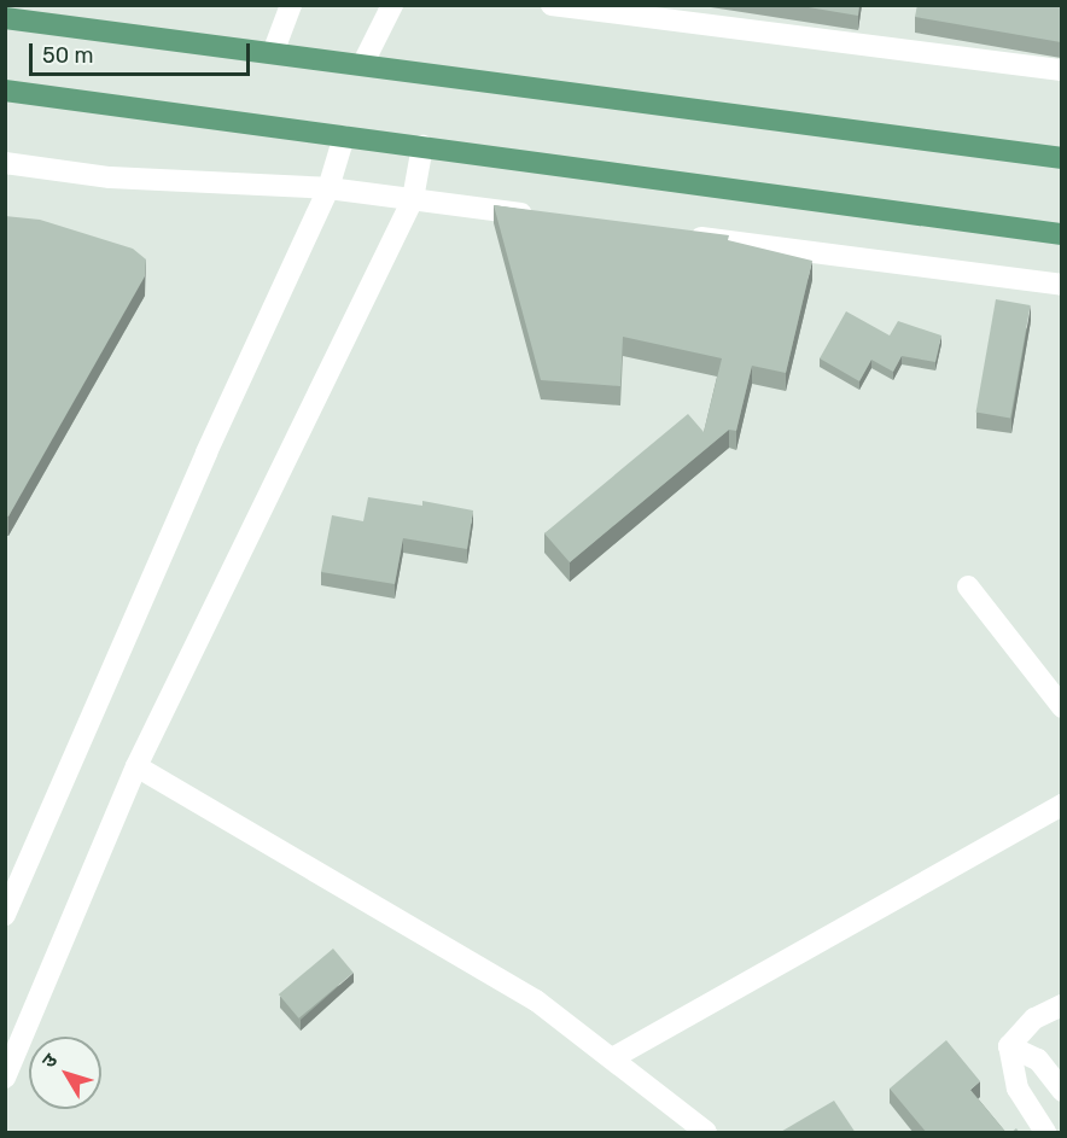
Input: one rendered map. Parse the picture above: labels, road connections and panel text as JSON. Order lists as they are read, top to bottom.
{
  "scale_bar": "50 m",
  "north": "top left"
}
